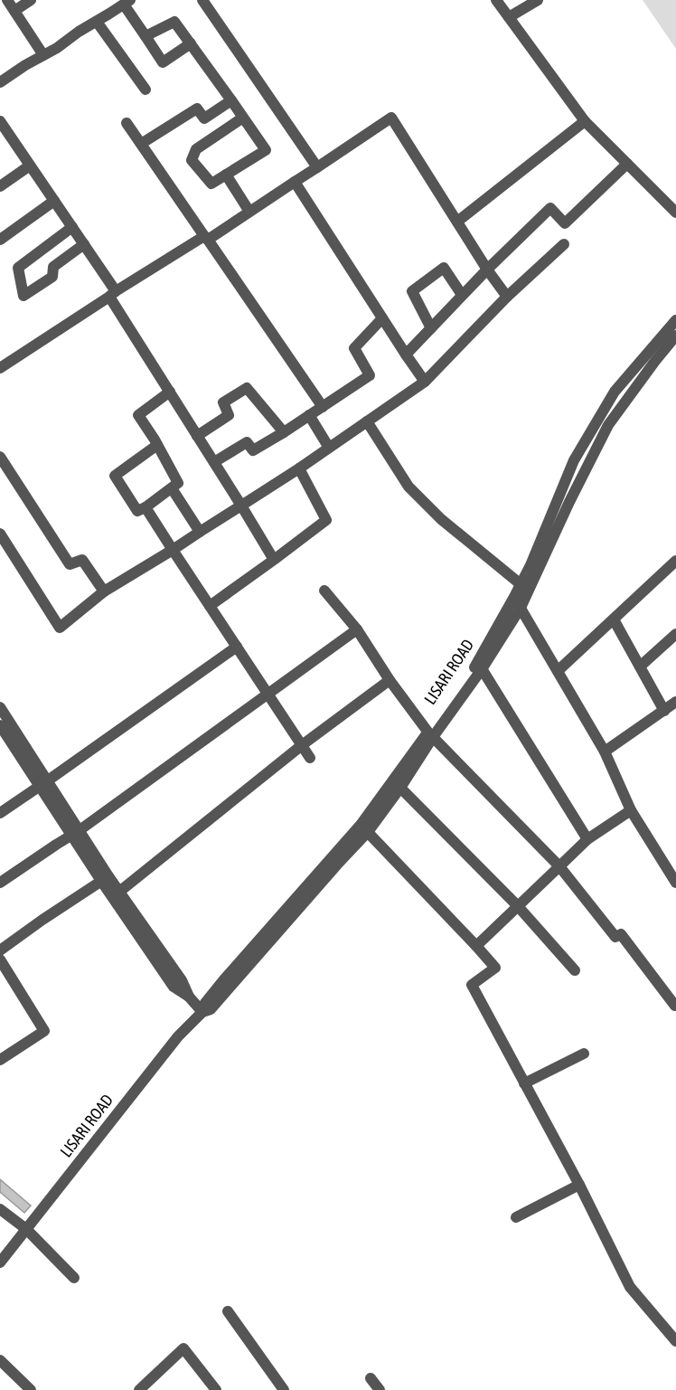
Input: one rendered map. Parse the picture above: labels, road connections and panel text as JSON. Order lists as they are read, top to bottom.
{
  "streets": {
    "street": ["LISARI ROAD"]
  }
}
